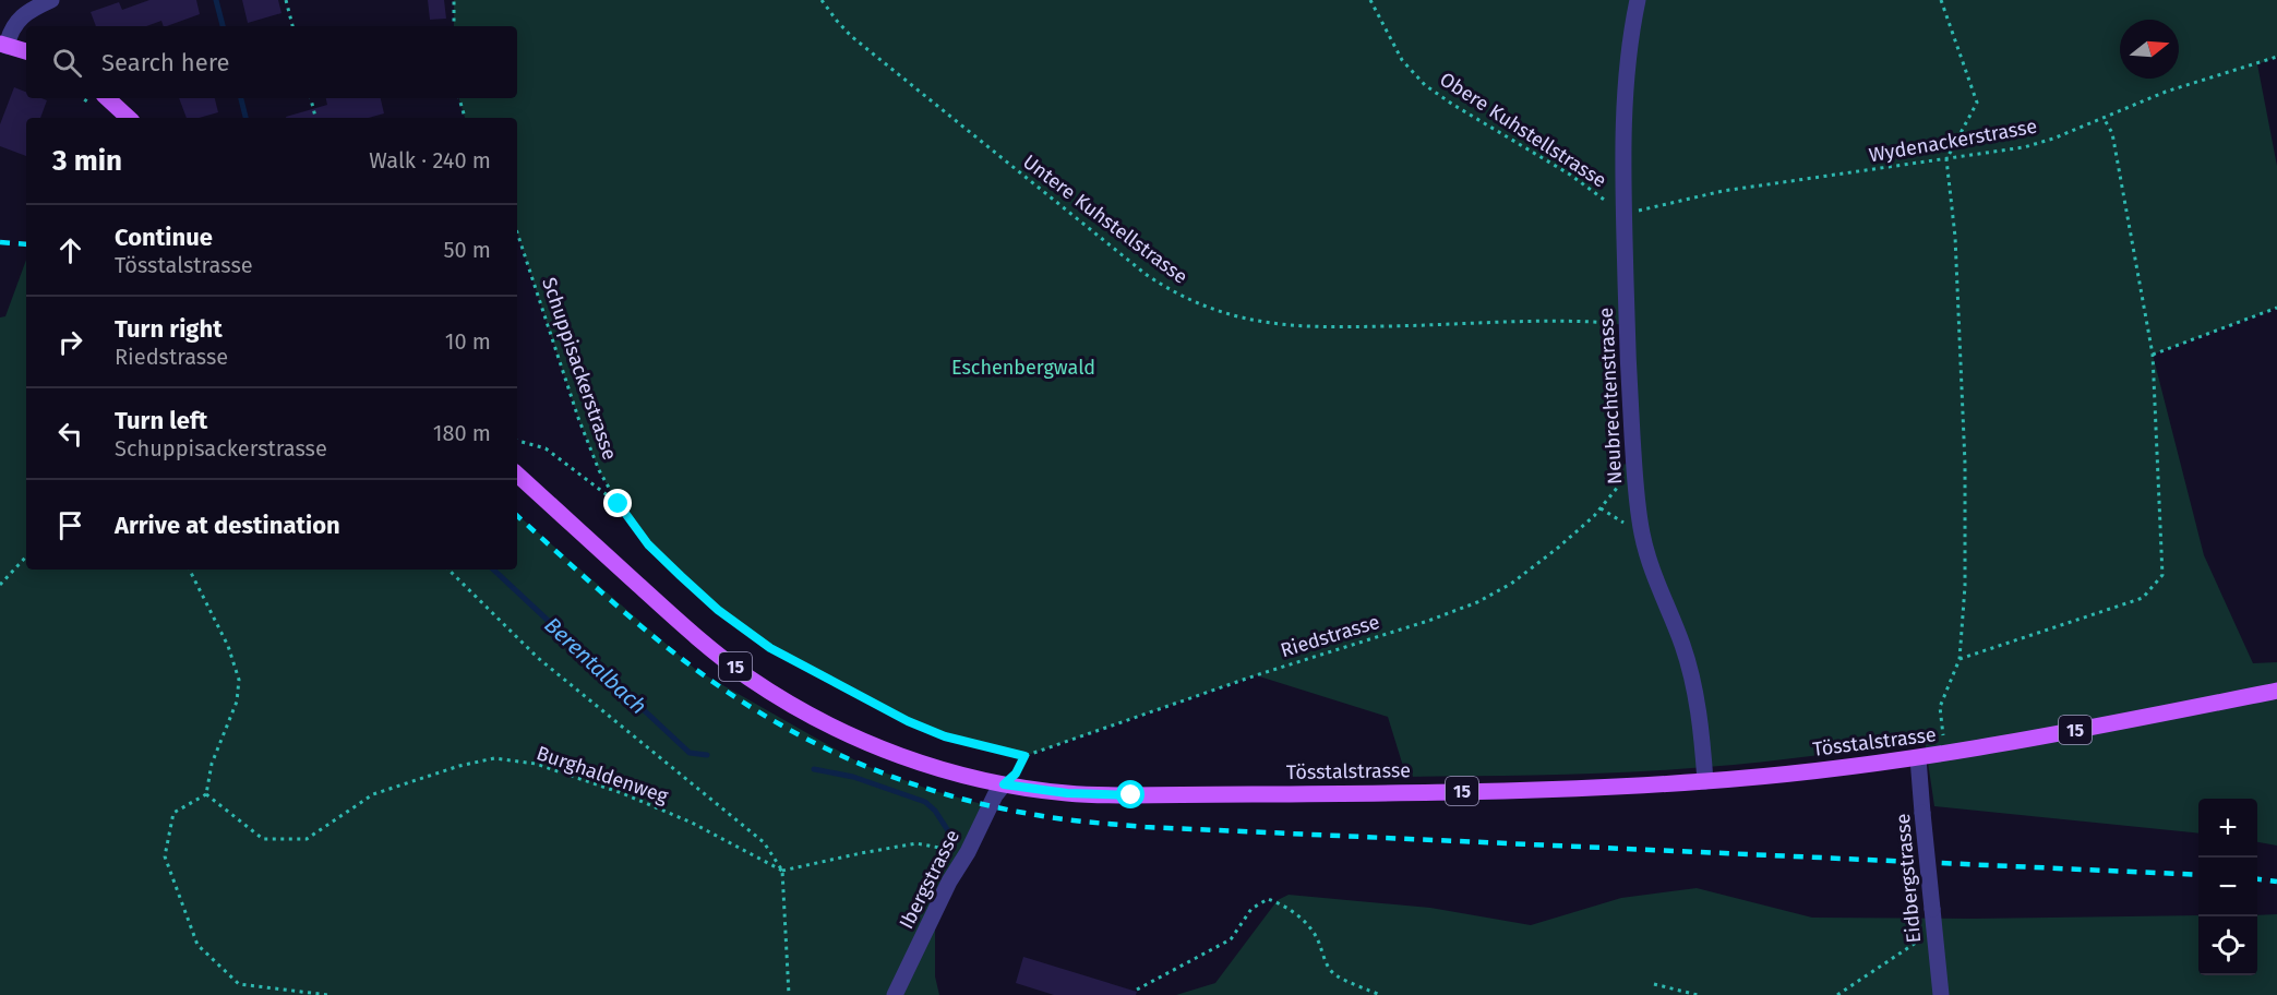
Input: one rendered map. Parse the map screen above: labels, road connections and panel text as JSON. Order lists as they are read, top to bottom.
{
  "streets": {
    "main road": ["15", "Tösstalstrasse"],
    "street": ["Neubrechtenstrasse", "Eidbergstrasse", "Ibergstrasse"],
    "path": [
      "Obere Kuhstellstrasse",
      "Wydenackerstrasse",
      "Untere Kuhstellstrasse",
      "Schuppisackerstrasse",
      "Riedstrasse",
      "Burghaldenweg"
    ]
  },
  "crossings": [
    ["Obere Kuhstellstrasse", "Wydenackerstrasse"],
    ["Obere Kuhstellstrasse", "Neubrechtenstrasse"],
    ["Wydenackerstrasse", "Neubrechtenstrasse"],
    ["Untere Kuhstellstrasse", "Neubrechtenstrasse"],
    ["Schuppisackerstrasse", "Riedstrasse"],
    ["Neubrechtenstrasse", "Riedstrasse"],
    ["Neubrechtenstrasse", "Tösstalstrasse"],
    ["Tösstalstrasse", "Eidbergstrasse"],
    ["Tösstalstrasse", "Ibergstrasse"]
  ],
  "water": ["Berentalbach"],
  "parks": ["Eschenbergwald"],
  "north": "right",
  "page": {
    "search": "Search here",
    "heading": ["3 min", "Walk · 240 m"],
    "list": [
      ["Continue", "Tösstalstrasse", "50 m"],
      ["Turn right", "Riedstrasse", "10 m"],
      ["Turn left", "Schuppisackerstrasse", "180 m"],
      "Arrive at destination"
    ],
    "map_buttons": ["+", "−"]
  }
}
